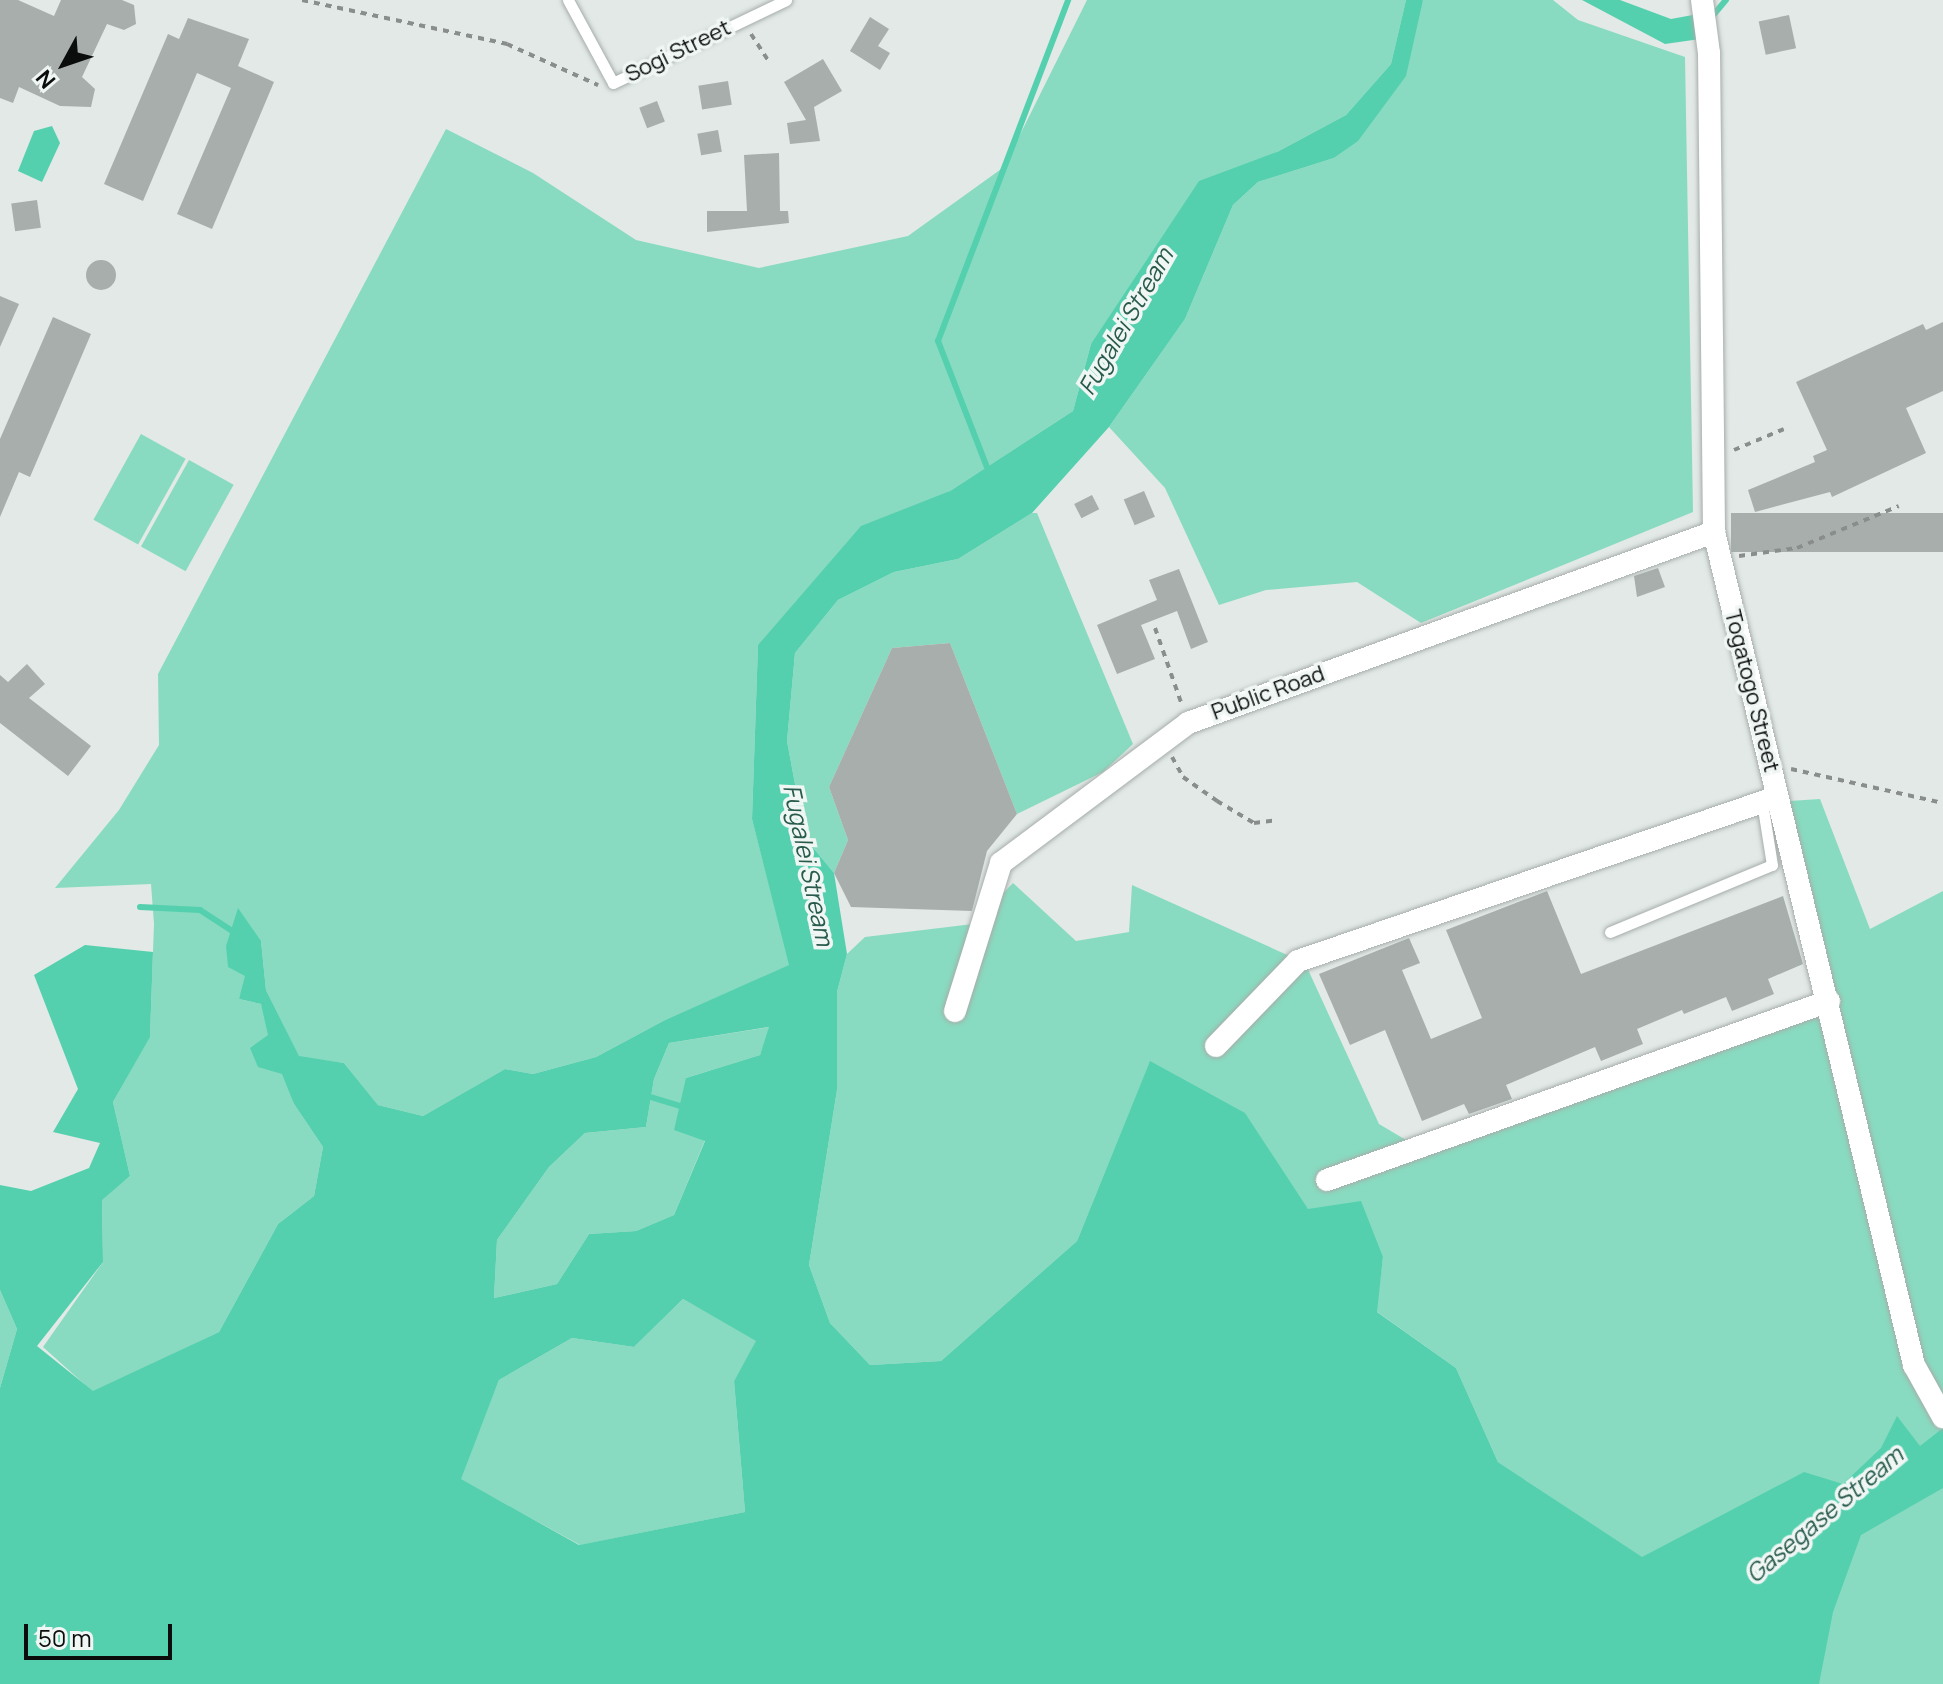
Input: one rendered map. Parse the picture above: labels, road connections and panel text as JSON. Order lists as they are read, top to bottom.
{
  "streets": {
    "street": ["Togatogo Street", "Public Road"],
    "lane": ["Sogi Street"]
  },
  "crossings": [
    ["Togatogo Street", "Public Road"]
  ],
  "water": ["Fugalei Stream", "Gasegase Stream"],
  "scale_bar": "50 m",
  "north": "bottom left"
}
